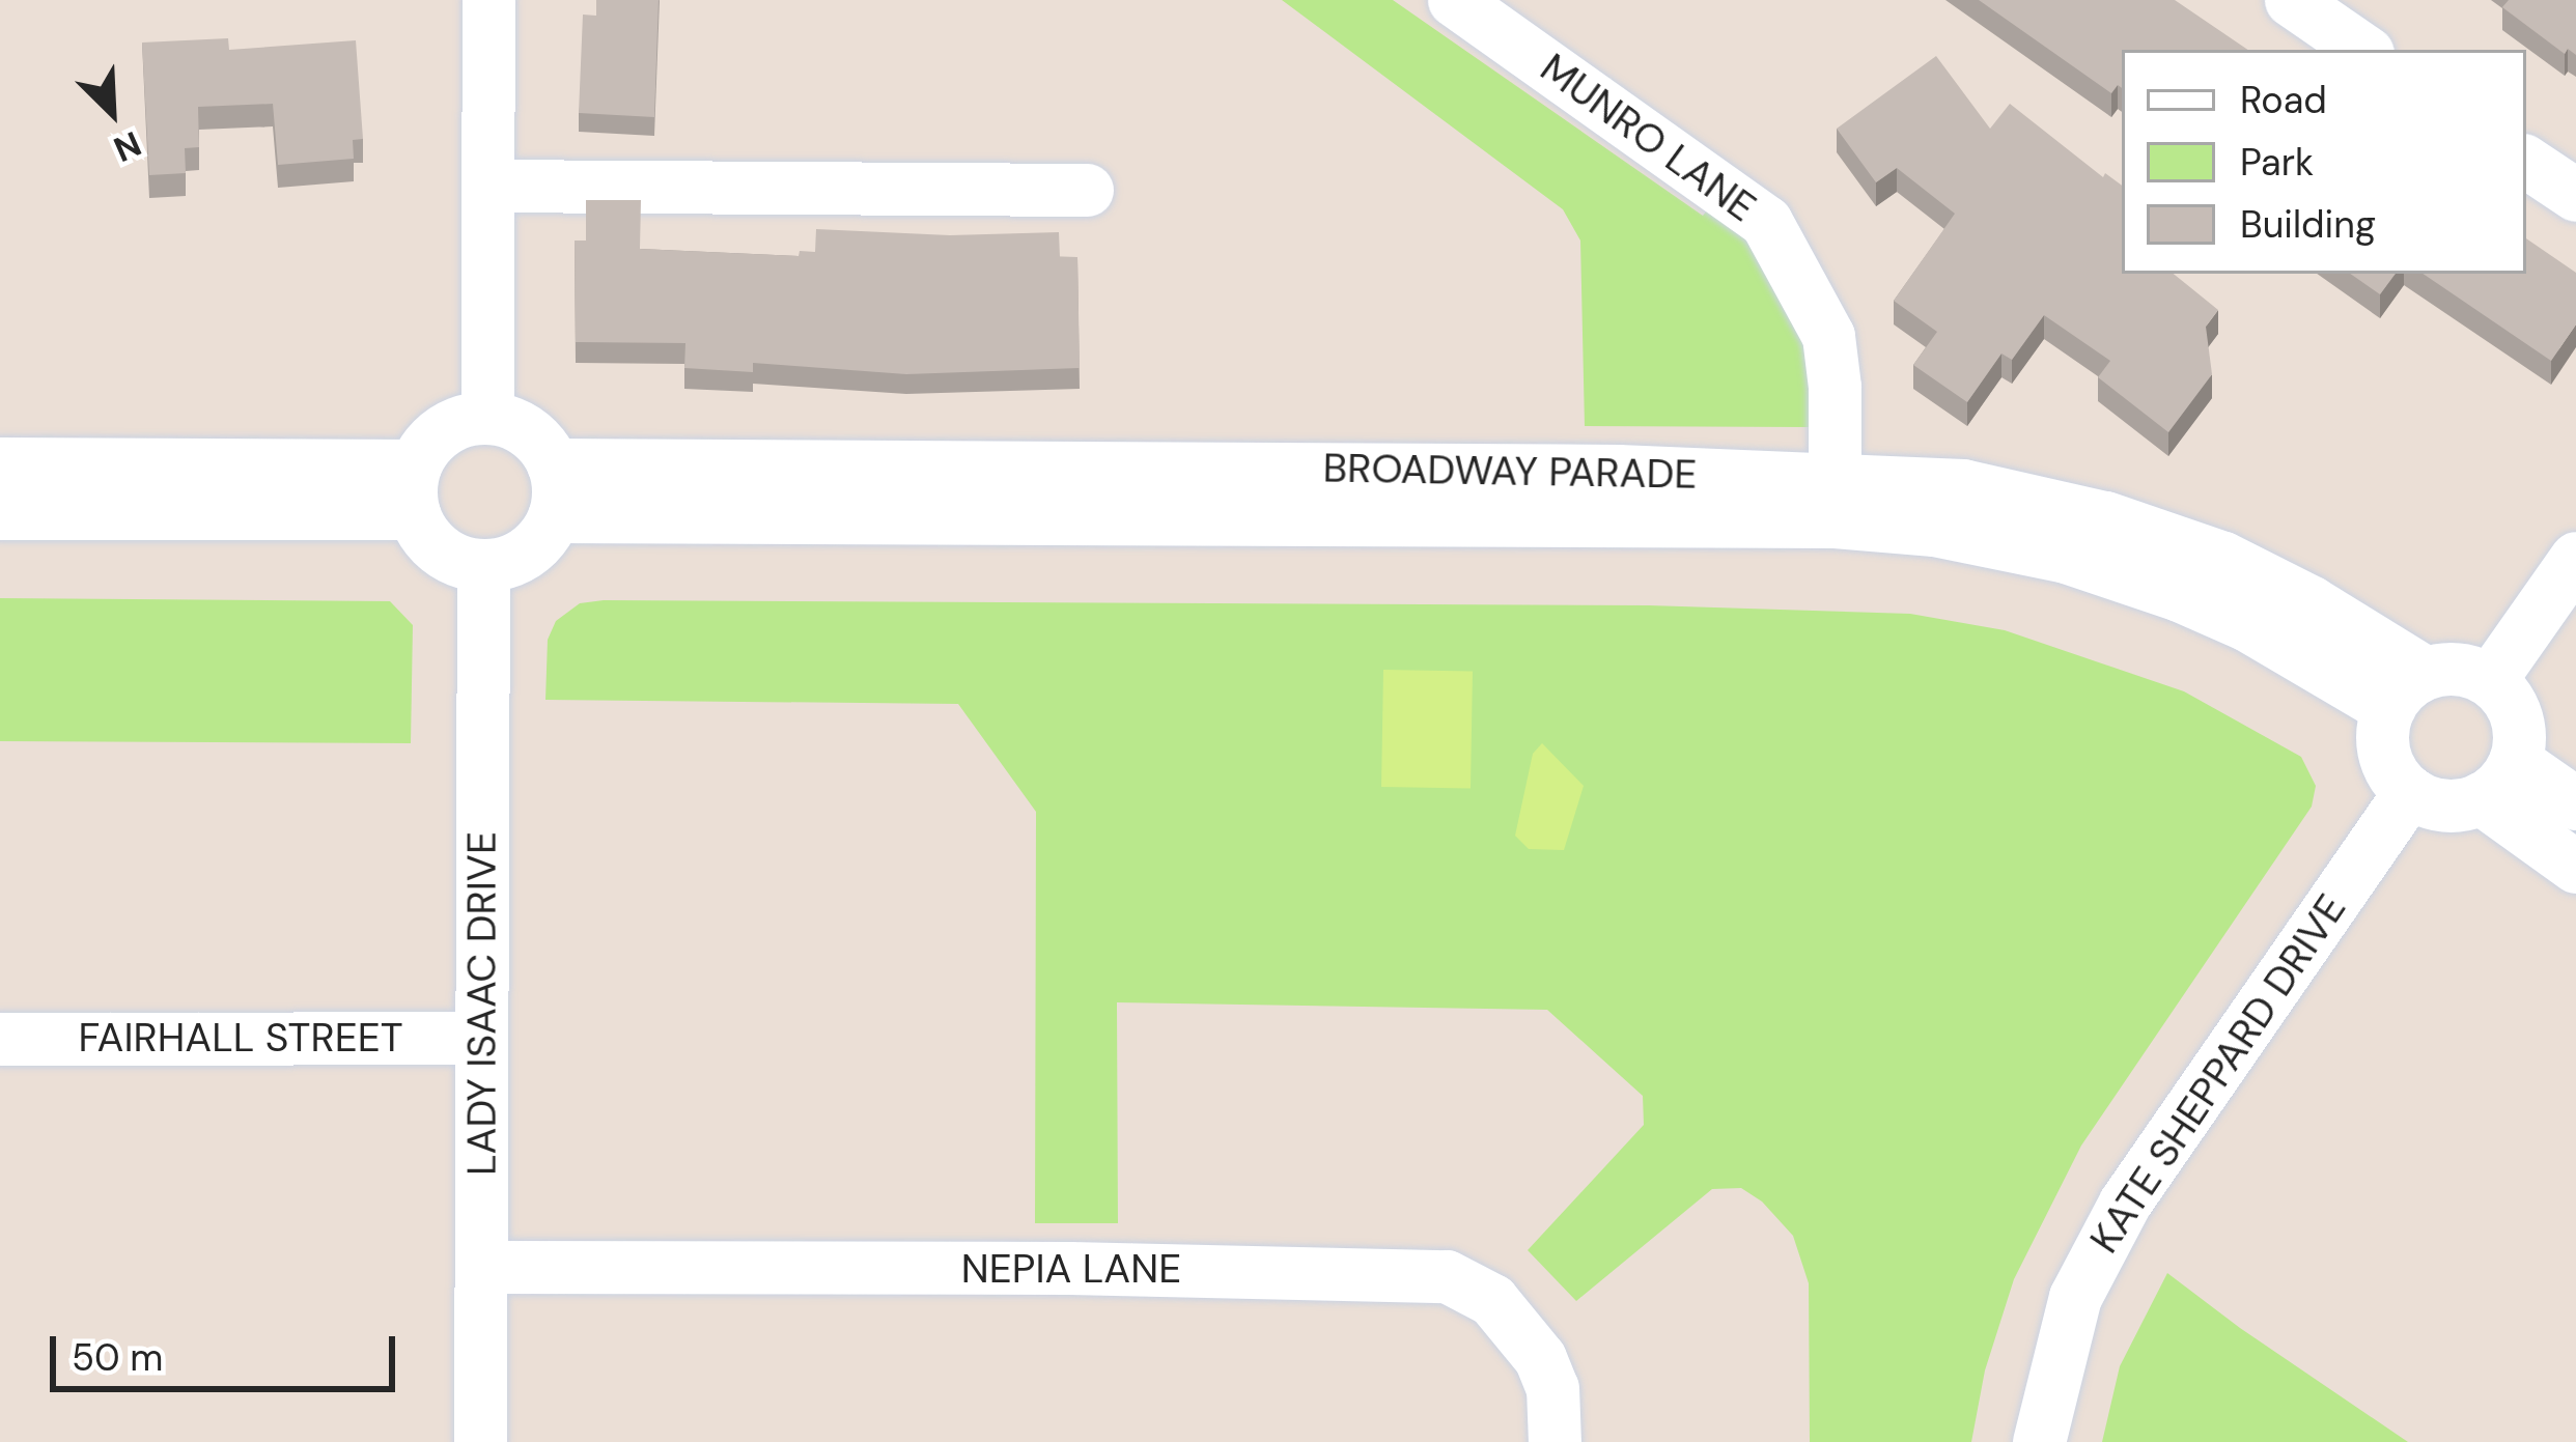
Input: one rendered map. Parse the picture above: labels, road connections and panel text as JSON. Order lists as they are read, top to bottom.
{
  "streets": {
    "street": [
      "MUNRO LANE",
      "BROADWAY PARADE",
      "LADY ISAAC DRIVE",
      "FAIRHALL STREET",
      "KATE SHEPPARD DRIVE",
      "NEPIA LANE"
    ]
  },
  "crossings": [
    ["MUNRO LANE", "BROADWAY PARADE"],
    ["BROADWAY PARADE", "LADY ISAAC DRIVE"],
    ["BROADWAY PARADE", "KATE SHEPPARD DRIVE"],
    ["LADY ISAAC DRIVE", "FAIRHALL STREET"],
    ["LADY ISAAC DRIVE", "NEPIA LANE"]
  ],
  "legend": ["Road", "Park", "Building"],
  "scale_bar": "50 m",
  "north": "bottom right"
}
